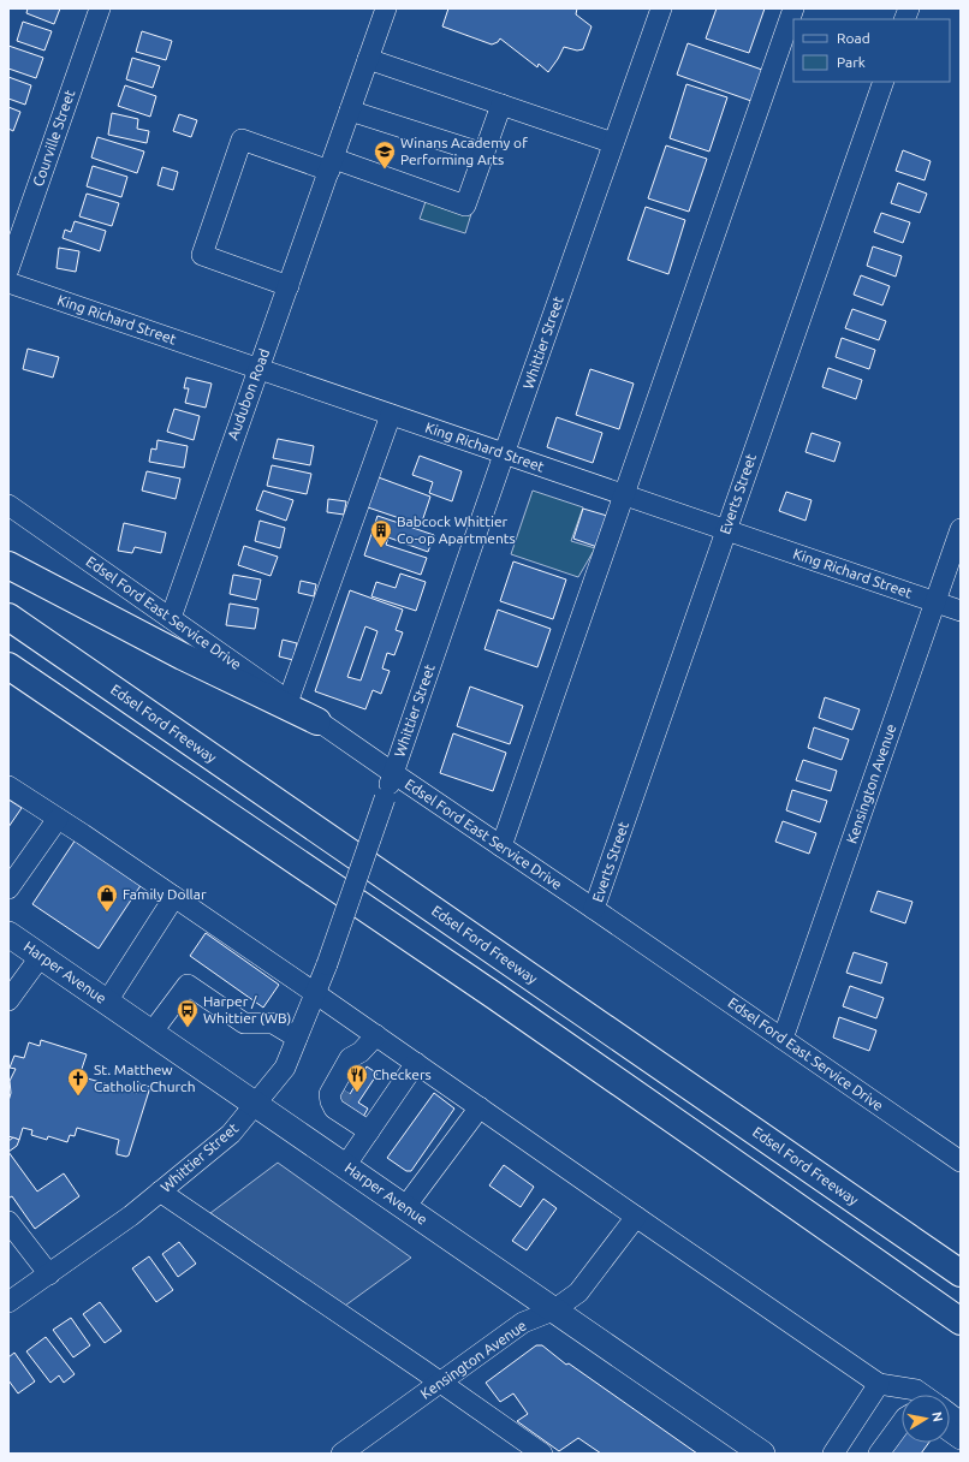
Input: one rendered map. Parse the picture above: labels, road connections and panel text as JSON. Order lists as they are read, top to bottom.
{
  "streets": {
    "highway": ["Edsel Ford Freeway"],
    "main road": ["Harper Avenue"],
    "street": [
      "Courville Street",
      "King Richard Street",
      "Whittier Street",
      "Audubon Road",
      "Everts Street",
      "Edsel Ford East Service Drive",
      "Kensington Avenue"
    ]
  },
  "crossings": [
    ["King Richard Street", "Whittier Street"],
    ["King Richard Street", "Audubon Road"],
    ["King Richard Street", "Everts Street"],
    ["King Richard Street", "Kensington Avenue"],
    ["Whittier Street", "Edsel Ford East Service Drive"],
    ["Whittier Street", "Harper Avenue"],
    ["Audubon Road", "Edsel Ford East Service Drive"],
    ["Everts Street", "Edsel Ford East Service Drive"],
    ["Edsel Ford East Service Drive", "Kensington Avenue"],
    ["Kensington Avenue", "Harper Avenue"]
  ],
  "places": {
    "school or university": ["Winans Academy of Performing Arts"],
    "building": ["Babcock Whittier Co-op Apartments"],
    "shop": ["Family Dollar"],
    "bus stop": ["Harper / Whittier (WB)"],
    "restaurant": ["Checkers"],
    "church": ["St. Matthew Catholic Church"]
  },
  "legend": ["Road", "Park"],
  "north": "right"
}
